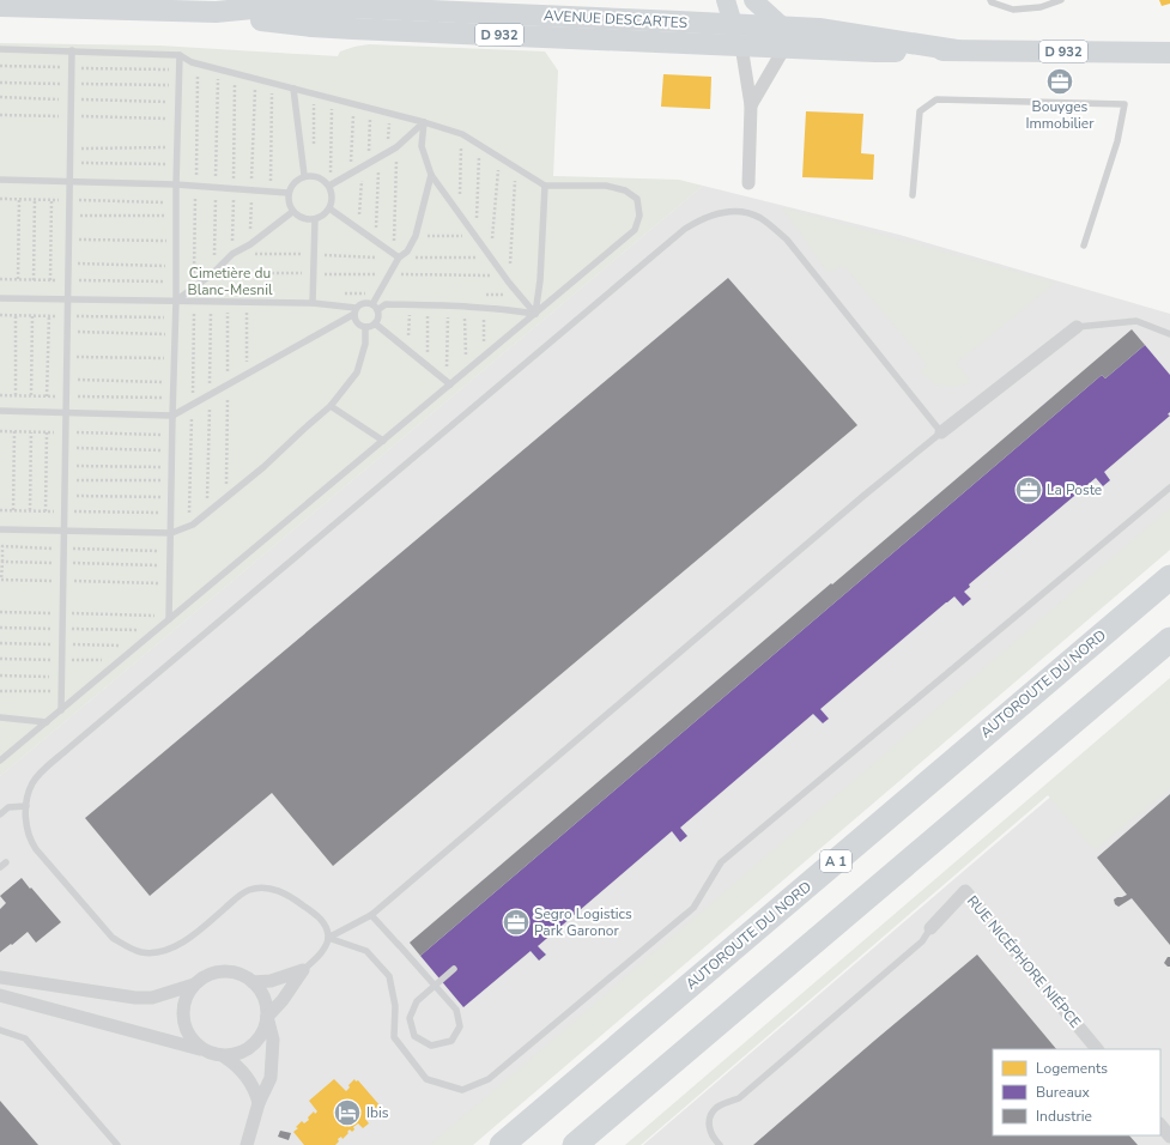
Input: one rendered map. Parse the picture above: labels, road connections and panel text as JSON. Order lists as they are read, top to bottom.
{
  "streets": {
    "highway": ["AUTOROUTE DU NORD", "A 1"],
    "main road": ["AVENUE DESCARTES", "D 932"],
    "street": ["RUE NICÉPHORE NIÉPCE"]
  },
  "parks": ["Cimetière du Blanc-Mesnil"],
  "places": {
    "office": ["Bouyges Immobilier", "La Poste", "Segro Logistics Park Garonor"],
    "hotel": ["Ibis"]
  },
  "legend": ["Logements", "Bureaux", "Industrie"]
}
